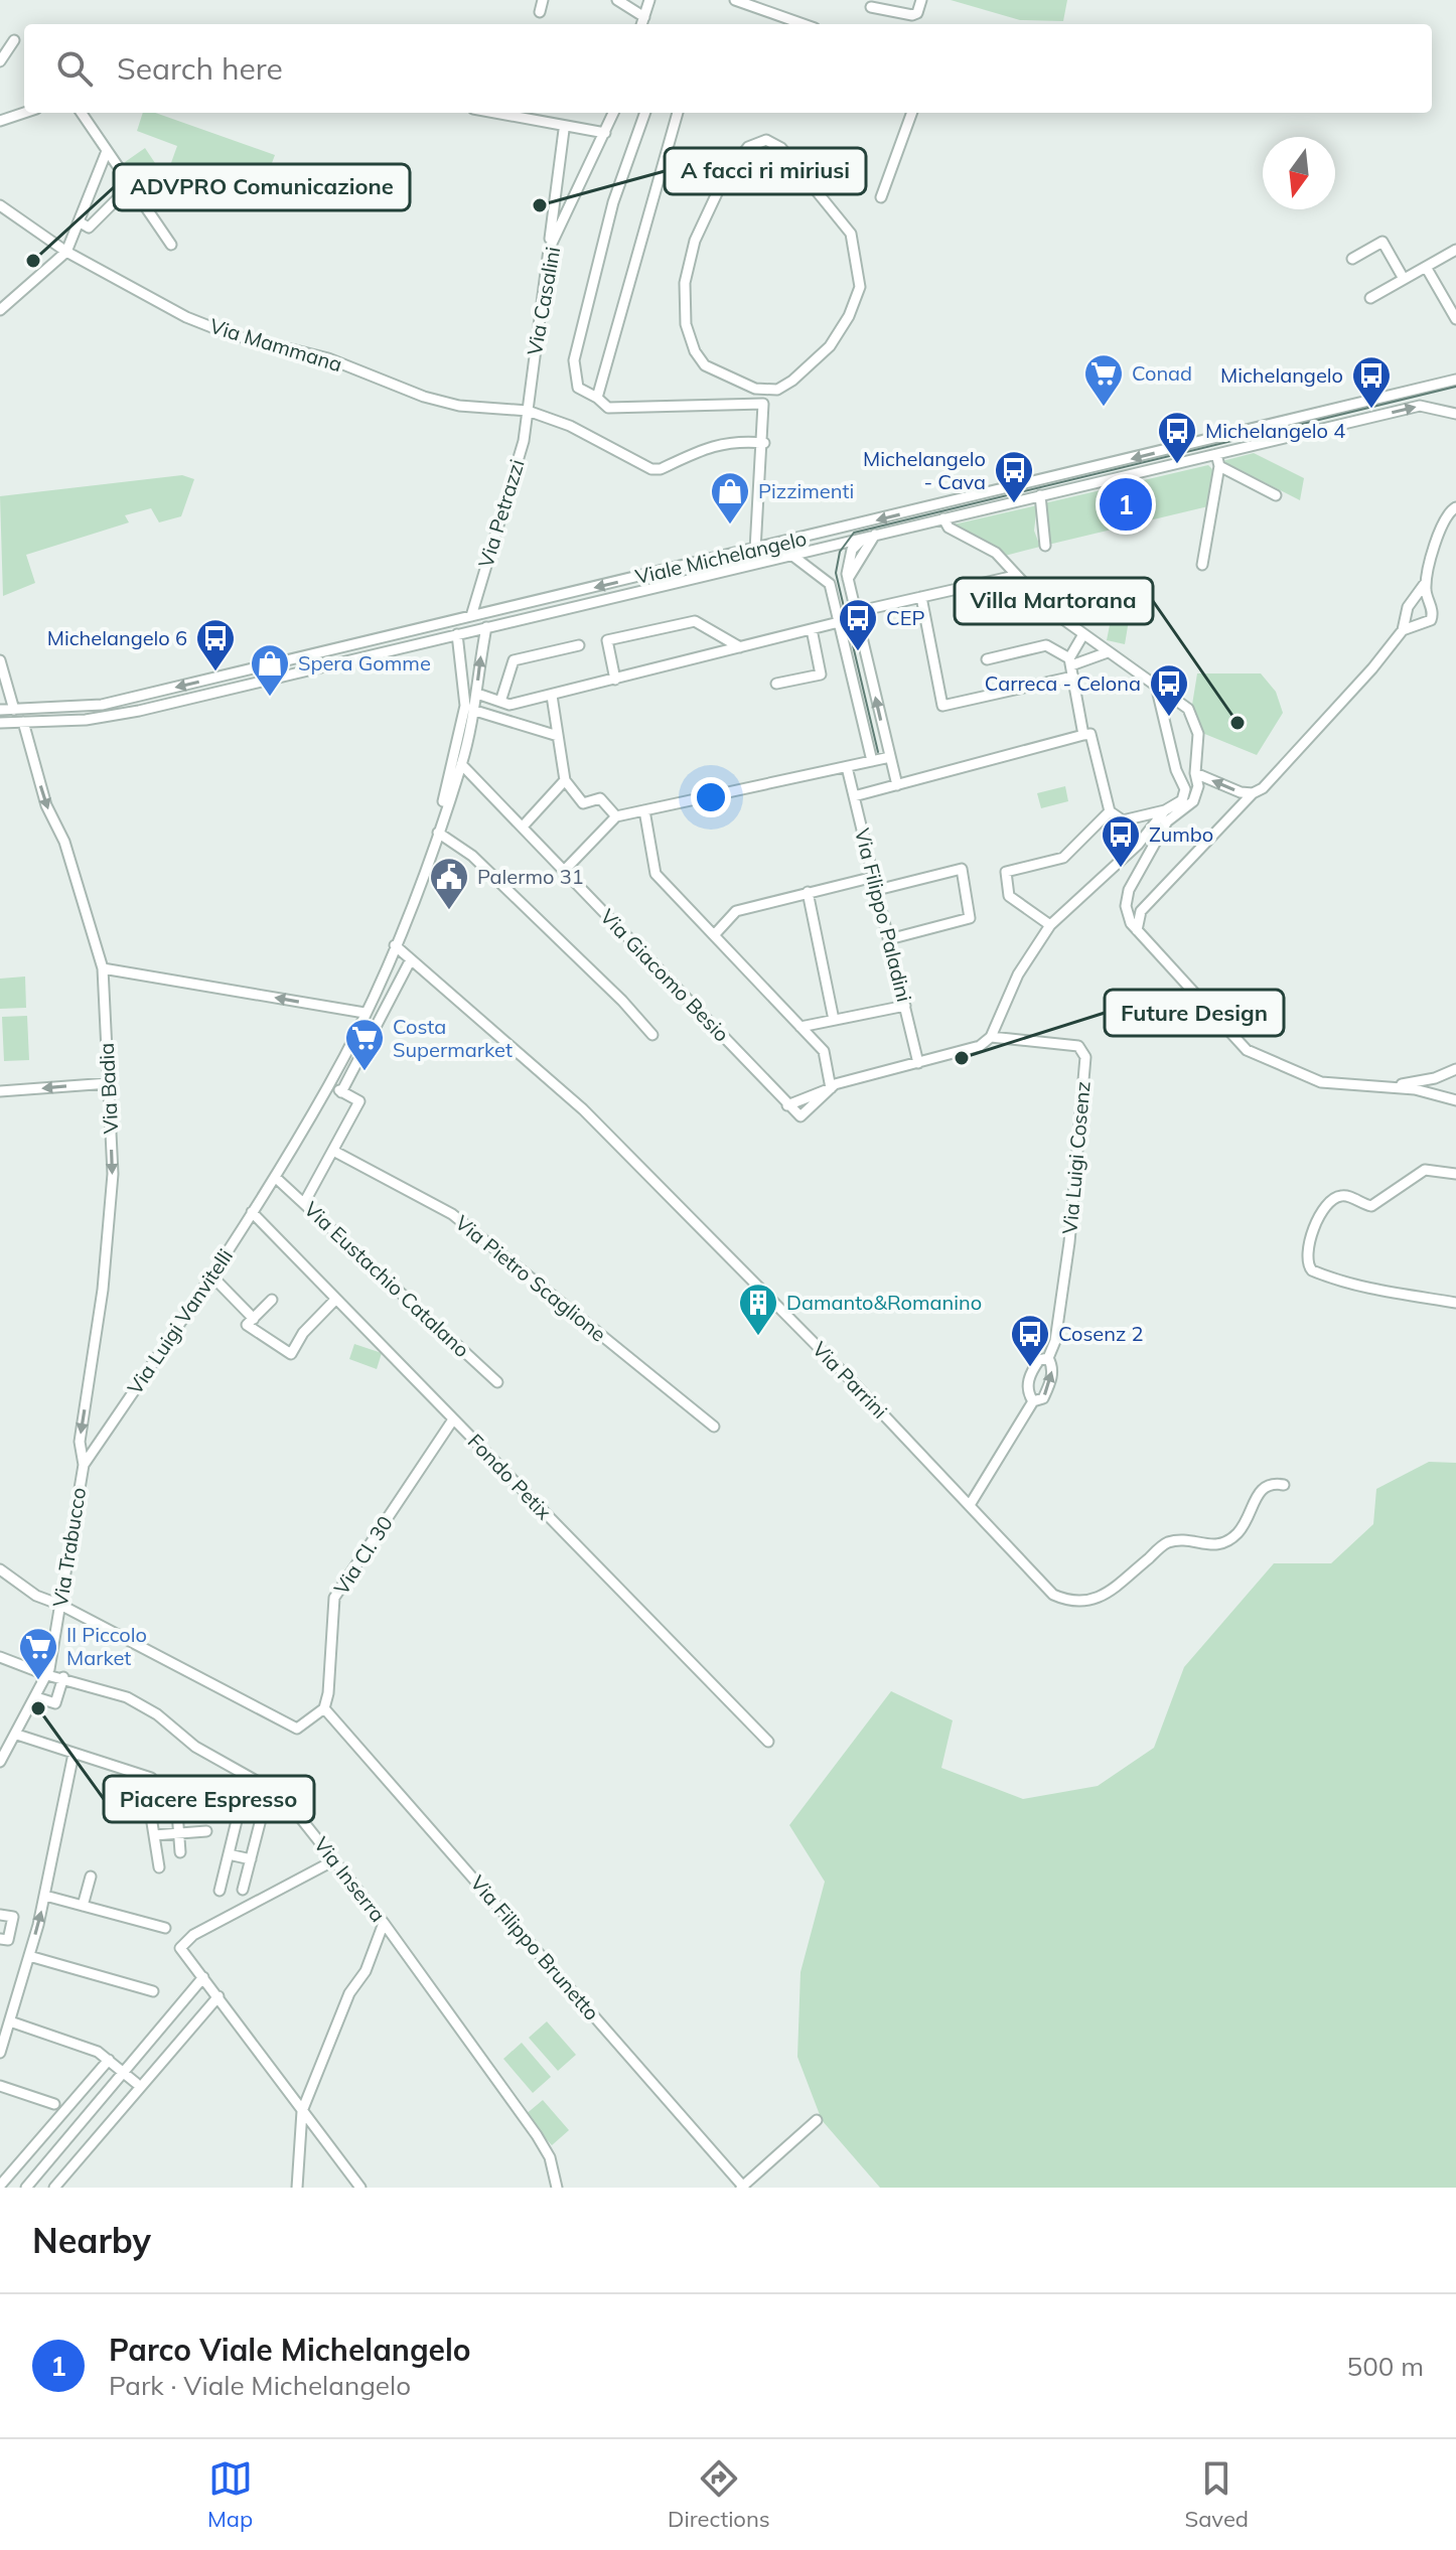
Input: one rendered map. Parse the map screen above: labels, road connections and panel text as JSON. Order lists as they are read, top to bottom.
{
  "streets": {
    "street": [
      "Via Casalini",
      "Via Mammana",
      "Via Petrazzi",
      "Viale Michelangelo",
      "Via Filippo Paladini",
      "Via Giacomo Besio",
      "Via Badia",
      "Via Luigi Cosenz",
      "Via Pietro Scaglione",
      "Via Eustachio Catalano",
      "Via Luigi Vanvitelli",
      "Via Parrini",
      "Fondo Petix",
      "Via Trabucco",
      "Via Cl. 30",
      "Via Inserra",
      "Via Filippo Brunetto"
    ]
  },
  "crossings": [
    ["Via Casalini", "Via Mammana"],
    ["Via Casalini", "Via Petrazzi"],
    ["Via Mammana", "Via Petrazzi"],
    ["Via Petrazzi", "Viale Michelangelo"],
    ["Viale Michelangelo", "Via Badia"],
    ["Via Badia", "Via Luigi Vanvitelli"],
    ["Via Badia", "Via Trabucco"],
    ["Via Luigi Cosenz", "Via Parrini"],
    ["Via Eustachio Catalano", "Via Luigi Vanvitelli"],
    ["Via Luigi Vanvitelli", "Via Parrini"],
    ["Via Luigi Vanvitelli", "Fondo Petix"],
    ["Via Luigi Vanvitelli", "Via Trabucco"],
    ["Fondo Petix", "Via Cl. 30"],
    ["Via Trabucco", "Via Inserra"],
    ["Via Cl. 30", "Via Filippo Brunetto"]
  ],
  "one_way": ["Via Badia"],
  "places": {
    "other": [
      "A facci ri miriusi",
      "ADVPRO Comunicazione",
      "Villa Martorana",
      "Future Design",
      "Piacere Espresso"
    ],
    "supermarket": ["Conad", "Costa Supermarket", "Il Piccolo Market"],
    "bus stop": [
      "Michelangelo",
      "Michelangelo 4",
      "Michelangelo - Cava",
      "CEP",
      "Michelangelo 6",
      "Carreca - Celona",
      "Zumbo",
      "Cosenz 2"
    ],
    "shop": ["Pizzimenti", "Spera Gomme"],
    "public building": ["Palermo 31"],
    "building": ["Damanto&Romanino"]
  },
  "north": "bottom",
  "page": {
    "search": "Search here",
    "pins": "1",
    "heading": "Nearby",
    "list": [
      {
        "mark": "1",
        "name": "Parco Viale Michelangelo",
        "note": "Park · Viale Michelangelo",
        "value": "500 m"
      }
    ],
    "nav": ["Map", "Directions", "Saved"]
  }
}
